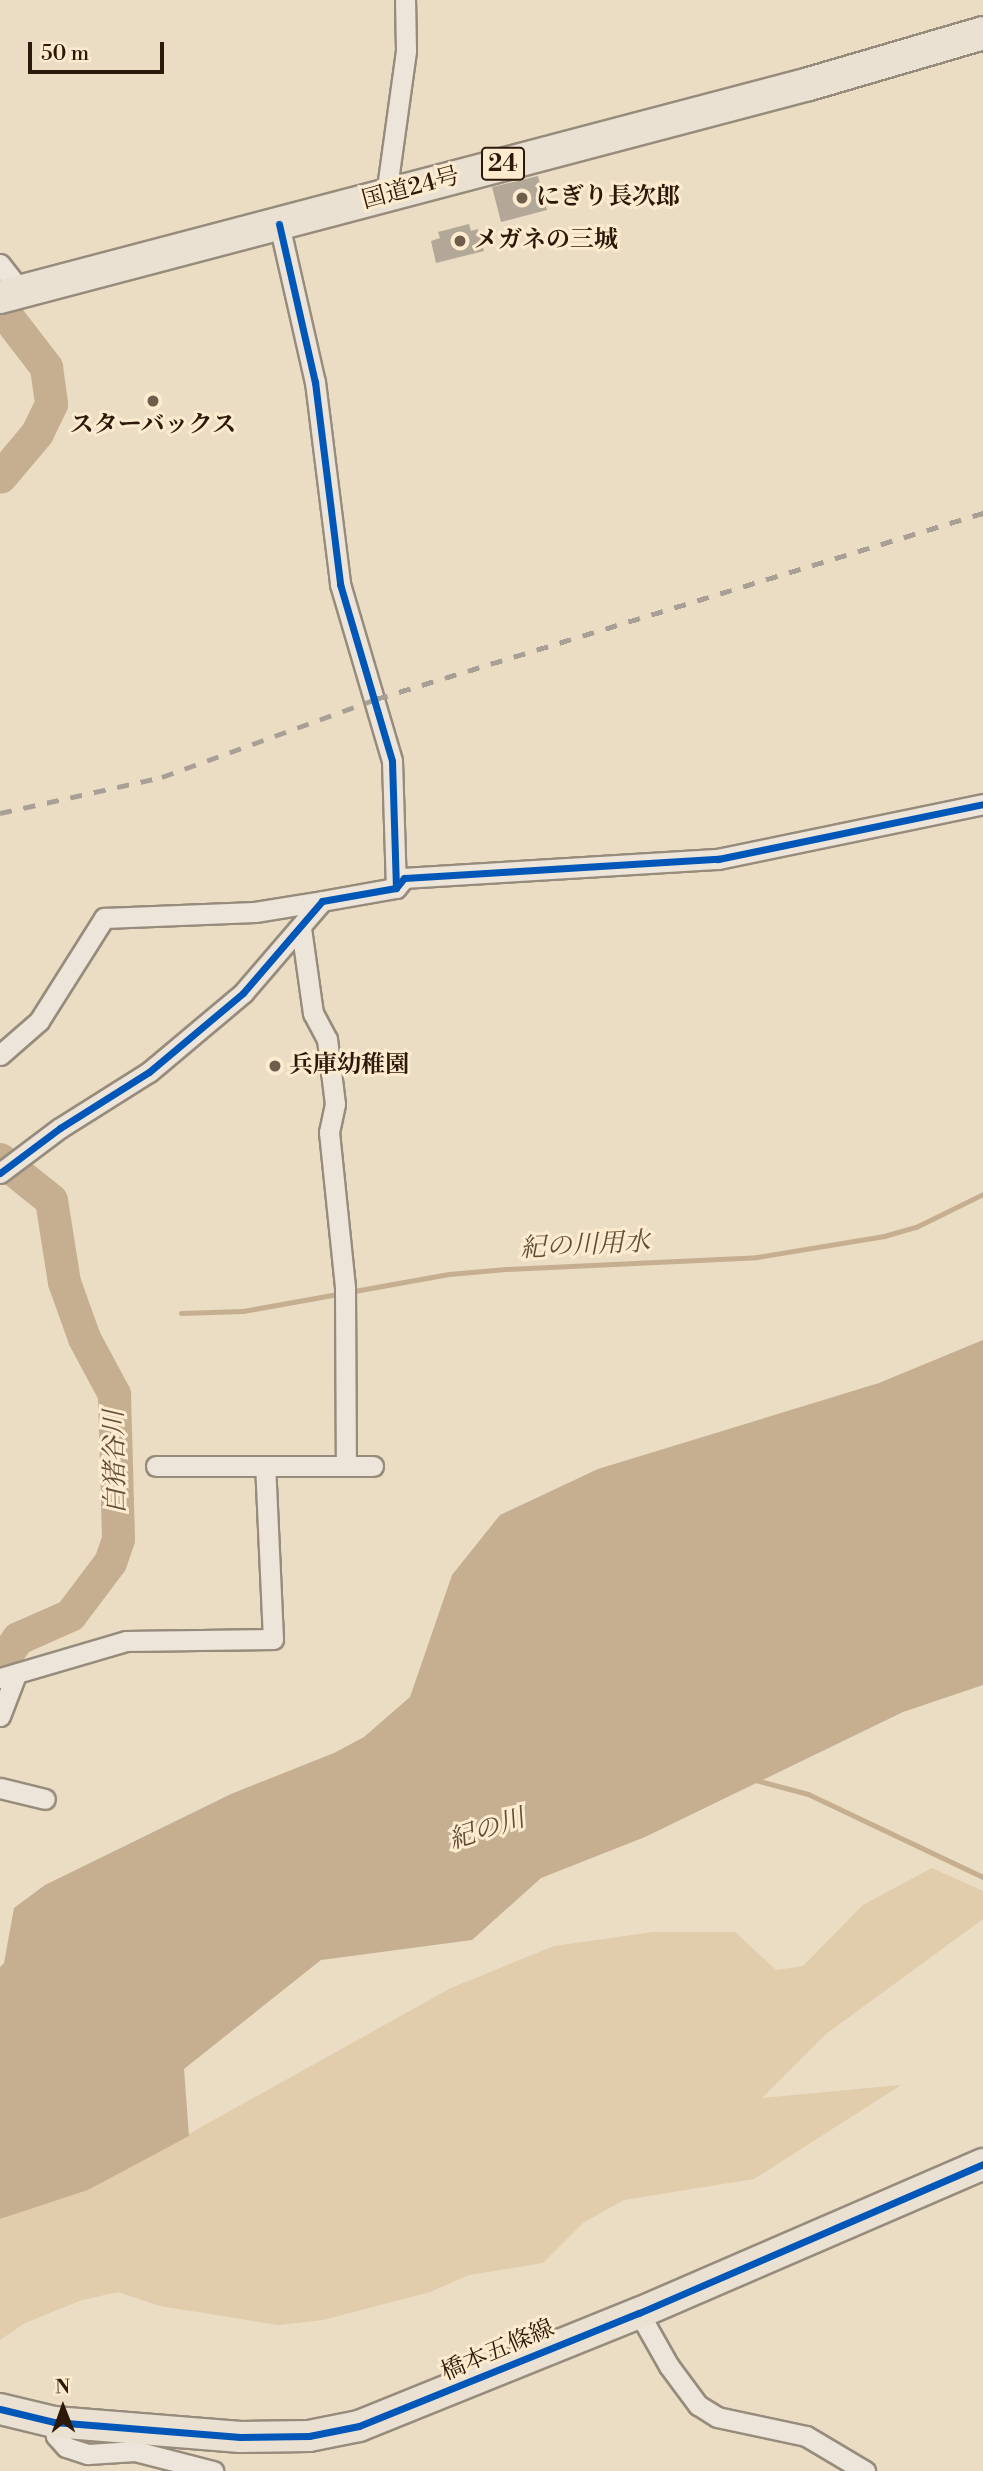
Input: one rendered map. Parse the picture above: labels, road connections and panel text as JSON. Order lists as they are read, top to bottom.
{
  "streets": {
    "highway": ["24", "国道24号"],
    "main road": ["橋本五條線"]
  },
  "water": ["紀の川用水", "白猪谷川", "紀の川"],
  "places": [
    "にぎり長次郎",
    "メガネの三城",
    "スターバックス",
    "兵庫幼稚園"
  ],
  "scale_bar": "50 m",
  "north": "top"
}
